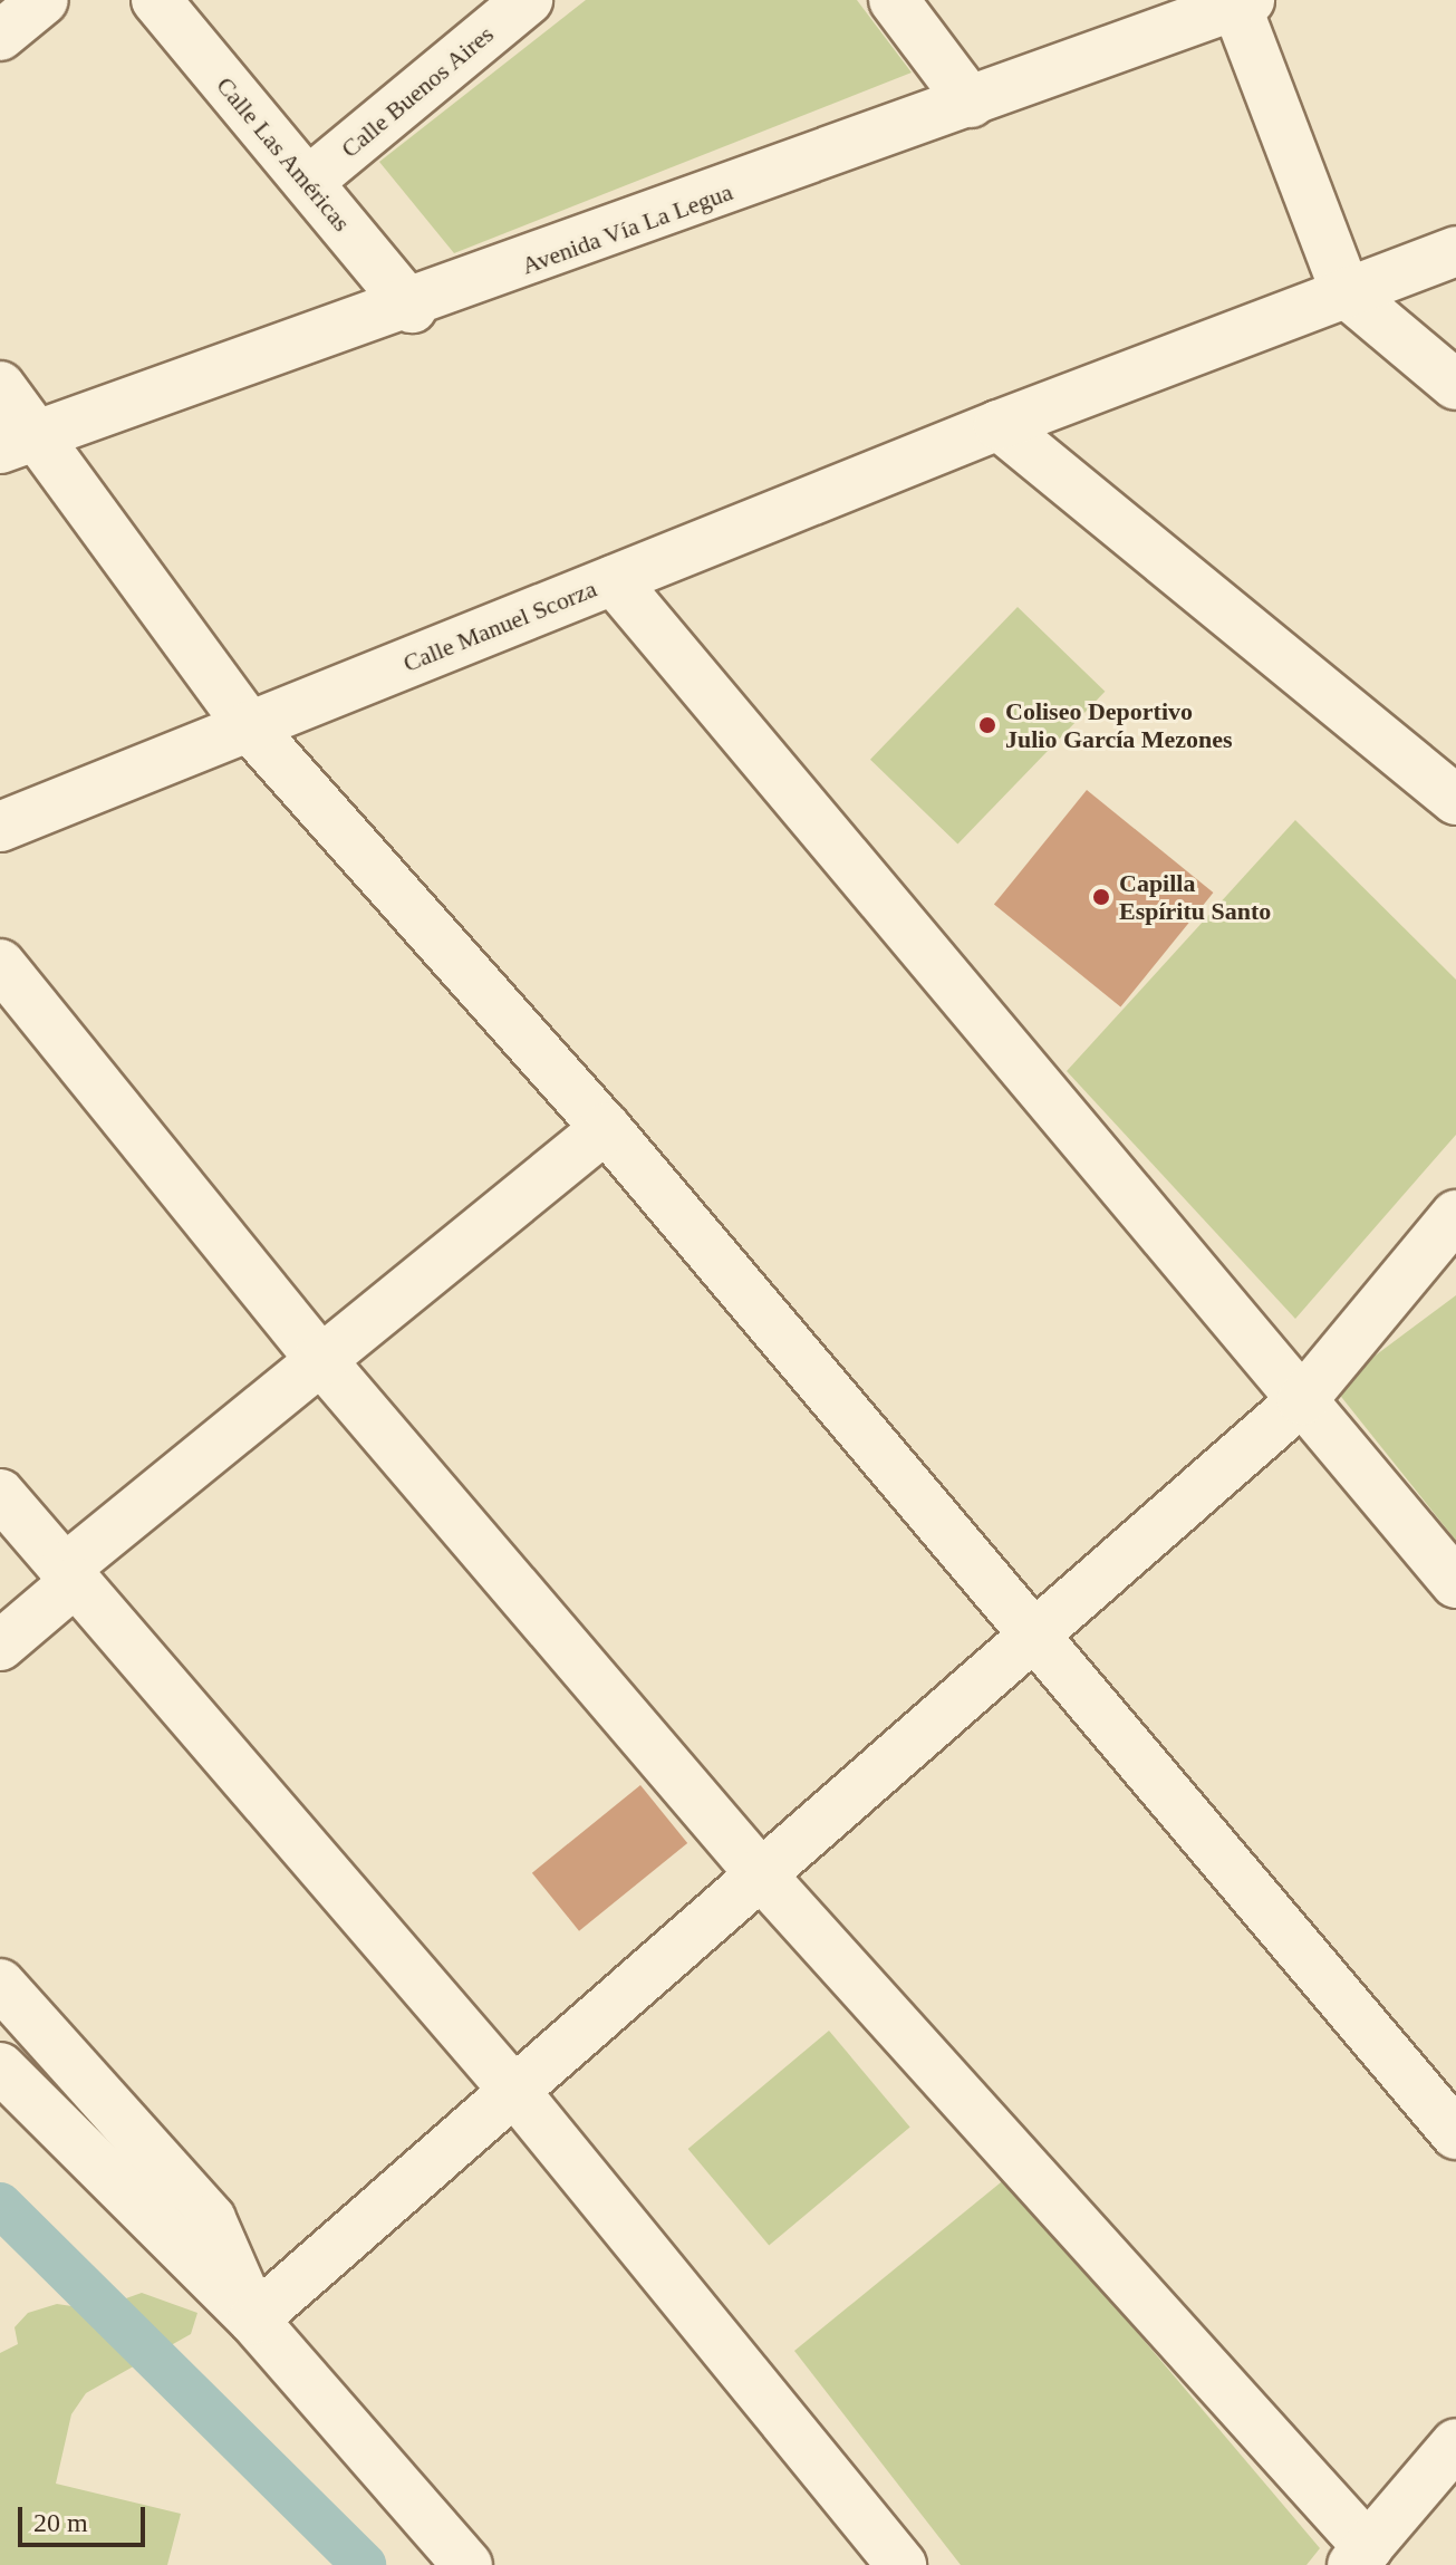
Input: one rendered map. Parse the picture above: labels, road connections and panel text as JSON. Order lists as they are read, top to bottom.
{
  "streets": {
    "street": [
      "Calle Buenos Aires",
      "Calle Las Américas",
      "Avenida Vía La Legua",
      "Calle Manuel Scorza"
    ]
  },
  "crossings": [
    ["Calle Buenos Aires", "Calle Las Américas"],
    ["Calle Las Américas", "Avenida Vía La Legua"]
  ],
  "places": ["Coliseo Deportivo Julio García Mezones", "Capilla Espíritu Santo"],
  "scale_bar": "20 m"
}
